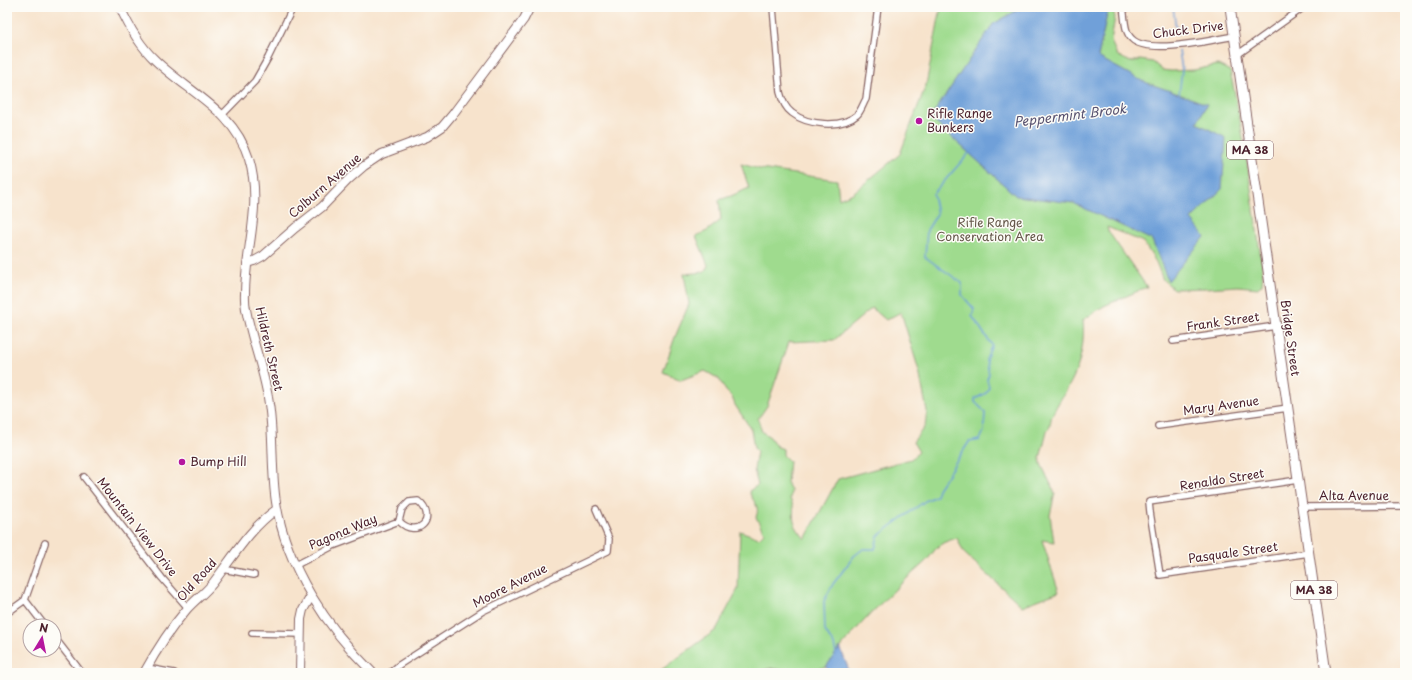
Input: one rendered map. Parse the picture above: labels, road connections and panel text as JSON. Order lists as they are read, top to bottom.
{
  "streets": {
    "main road": ["MA 38", "Bridge Street"],
    "street": [
      "Chuck Drive",
      "Colburn Avenue",
      "Frank Street",
      "Hildreth Street",
      "Mary Avenue",
      "Renaldo Street",
      "Alta Avenue",
      "Mountain View Drive",
      "Pagona Way",
      "Pasquale Street",
      "Old Road",
      "Moore Avenue"
    ]
  },
  "crossings": [
    ["Chuck Drive", "Bridge Street"],
    ["Colburn Avenue", "Hildreth Street"],
    ["Frank Street", "Bridge Street"],
    ["Bridge Street", "Mary Avenue"],
    ["Bridge Street", "Renaldo Street"],
    ["Bridge Street", "Alta Avenue"],
    ["Bridge Street", "Pasquale Street"],
    ["Hildreth Street", "Pagona Way"],
    ["Hildreth Street", "Old Road"],
    ["Renaldo Street", "Pasquale Street"],
    ["Mountain View Drive", "Old Road"]
  ],
  "water": ["Peppermint Brook"],
  "parks": ["Rifle Range Conservation Area"],
  "places": ["Rifle Range Bunkers", "Bump Hill"],
  "north": "top"
}
